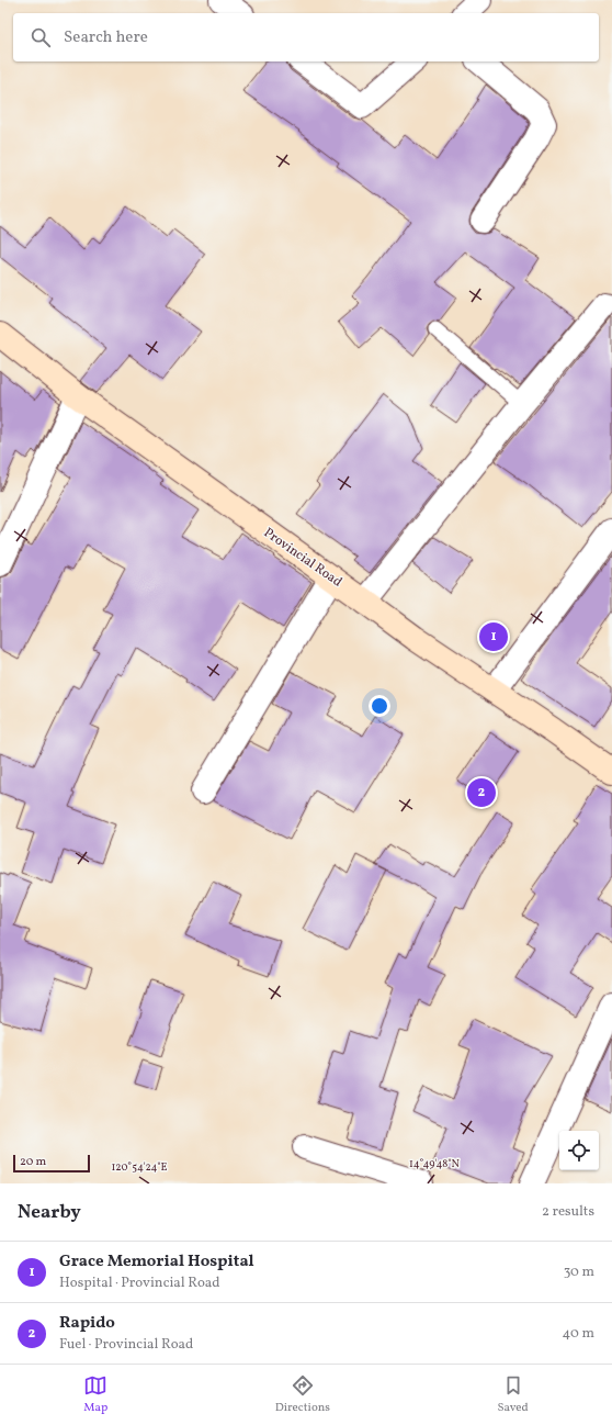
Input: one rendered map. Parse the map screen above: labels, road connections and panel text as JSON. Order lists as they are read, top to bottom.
{
  "streets": {
    "main road": ["Provincial Road"]
  },
  "scale_bar": "20 m",
  "page": {
    "search": "Search here",
    "pins": ["1", "2"],
    "scale": "20 m",
    "heading": ["Nearby", "2 results"],
    "list": [
      {
        "mark": "1",
        "name": "Grace Memorial Hospital",
        "note": "Hospital · Provincial Road",
        "value": "30 m"
      },
      {
        "mark": "2",
        "name": "Rapido",
        "note": "Fuel · Provincial Road",
        "value": "40 m"
      }
    ],
    "nav": ["Map", "Directions", "Saved"]
  },
  "coordinates": ["14°49'48\"N", "120°54'24\"E"]
}
